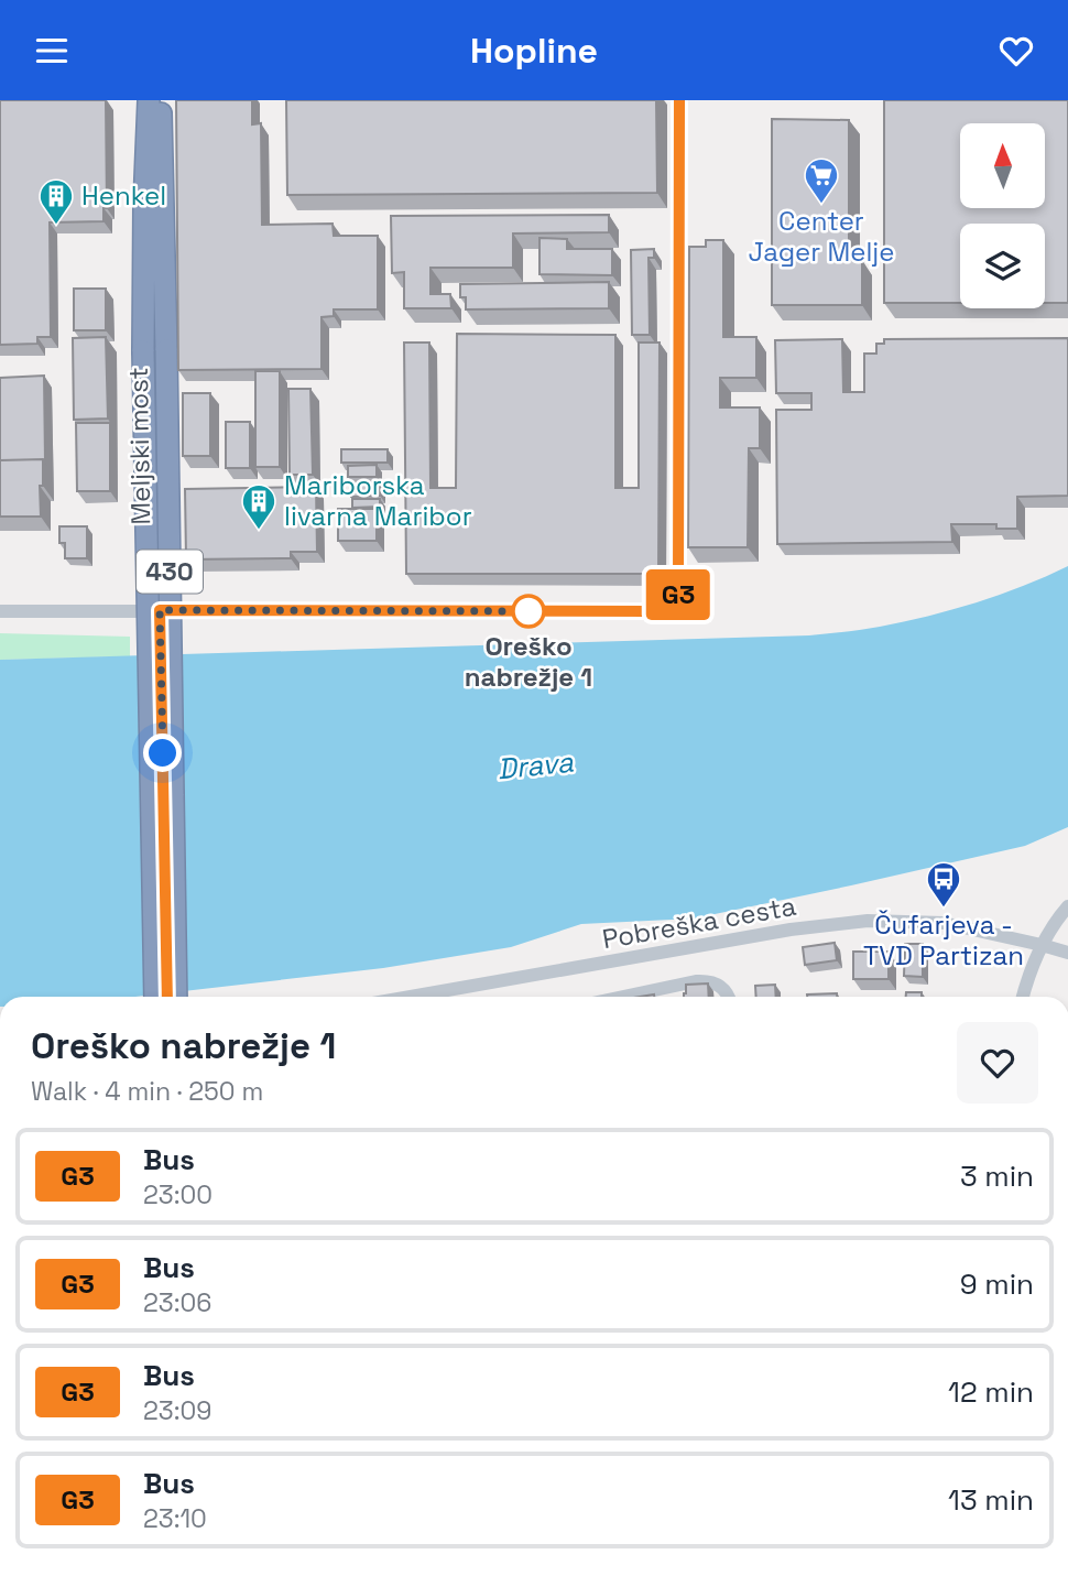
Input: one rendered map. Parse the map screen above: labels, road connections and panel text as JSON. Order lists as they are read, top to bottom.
{
  "streets": {
    "highway": ["Meljski most", "430"],
    "street": ["Pobreška cesta"]
  },
  "crossings": [
    ["Meljski most", "430"]
  ],
  "water": ["Drava"],
  "places": {
    "supermarket": ["Center Jager Melje"],
    "building": ["Henkel", "Mariborska livarna Maribor"],
    "other": ["Oreško nabrežje 1"],
    "bus stop": ["Čufarjeva - TVD Partizan"]
  },
  "lines": ["bus line G3"],
  "north": "top",
  "page": {
    "header": "Hopline",
    "on_map": "G3",
    "heading": ["Oreško nabrežje 1", "Walk · 4 min · 250 m"],
    "list": [
      {
        "mark": "G3",
        "name": "Bus",
        "note": "23:00",
        "value": "3 min"
      },
      {
        "mark": "G3",
        "name": "Bus",
        "note": "23:06",
        "value": "9 min"
      },
      {
        "mark": "G3",
        "name": "Bus",
        "note": "23:09",
        "value": "12 min"
      },
      {
        "mark": "G3",
        "name": "Bus",
        "note": "23:10",
        "value": "13 min"
      }
    ]
  }
}
